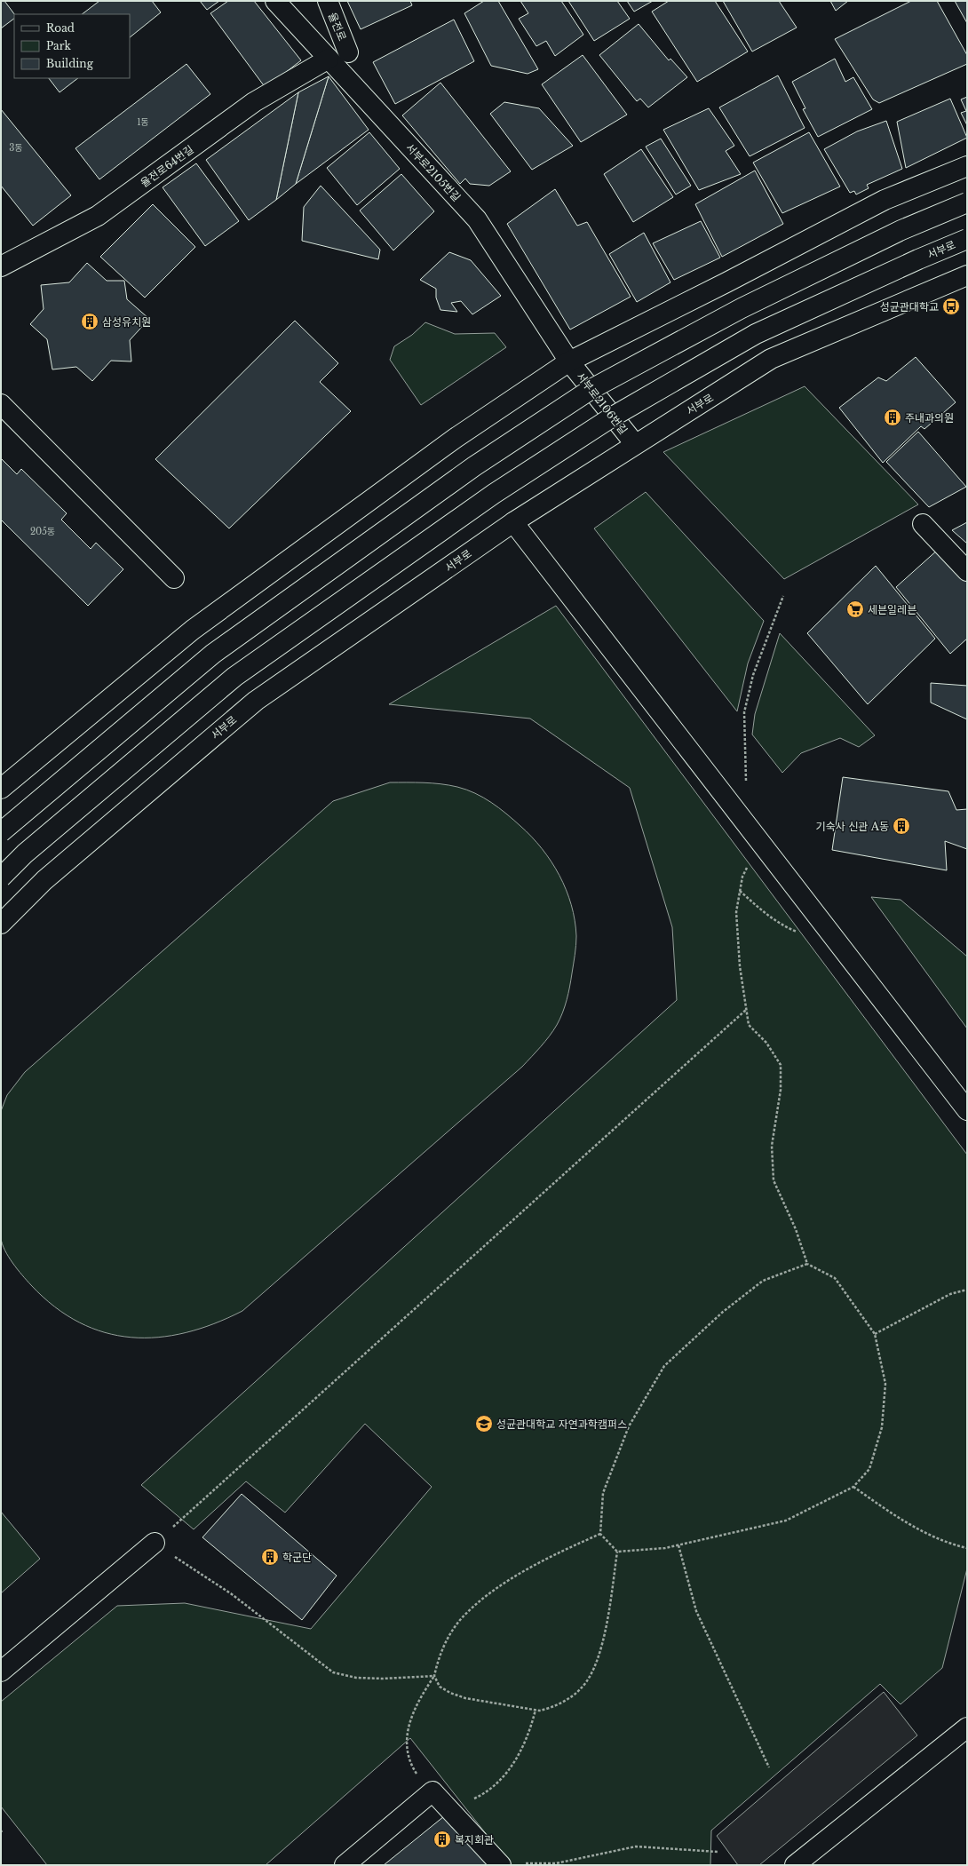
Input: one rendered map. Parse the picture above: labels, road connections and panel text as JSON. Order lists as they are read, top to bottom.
{
  "streets": {
    "street": [
      "율전로",
      "율전로64번길",
      "서부로2105번길",
      "서부로",
      "서부로2106번길"
    ]
  },
  "crossings": [
    ["율전로64번길", "서부로2105번길"],
    ["서부로2105번길", "서부로2106번길"],
    ["서부로", "서부로2106번길"]
  ],
  "places": {
    "bus stop": ["성균관대학교"],
    "building": [
      "삼성유치원",
      "주내과의원",
      "기숙사 신관 A동",
      "학군단",
      "복지회관"
    ],
    "supermarket": ["세븐일레븐"],
    "school or university": ["성균관대학교 자연과학캠퍼스"]
  },
  "house_numbers": ["1동", "3동", "205동"],
  "legend": ["Road", "Park", "Building"]
}
